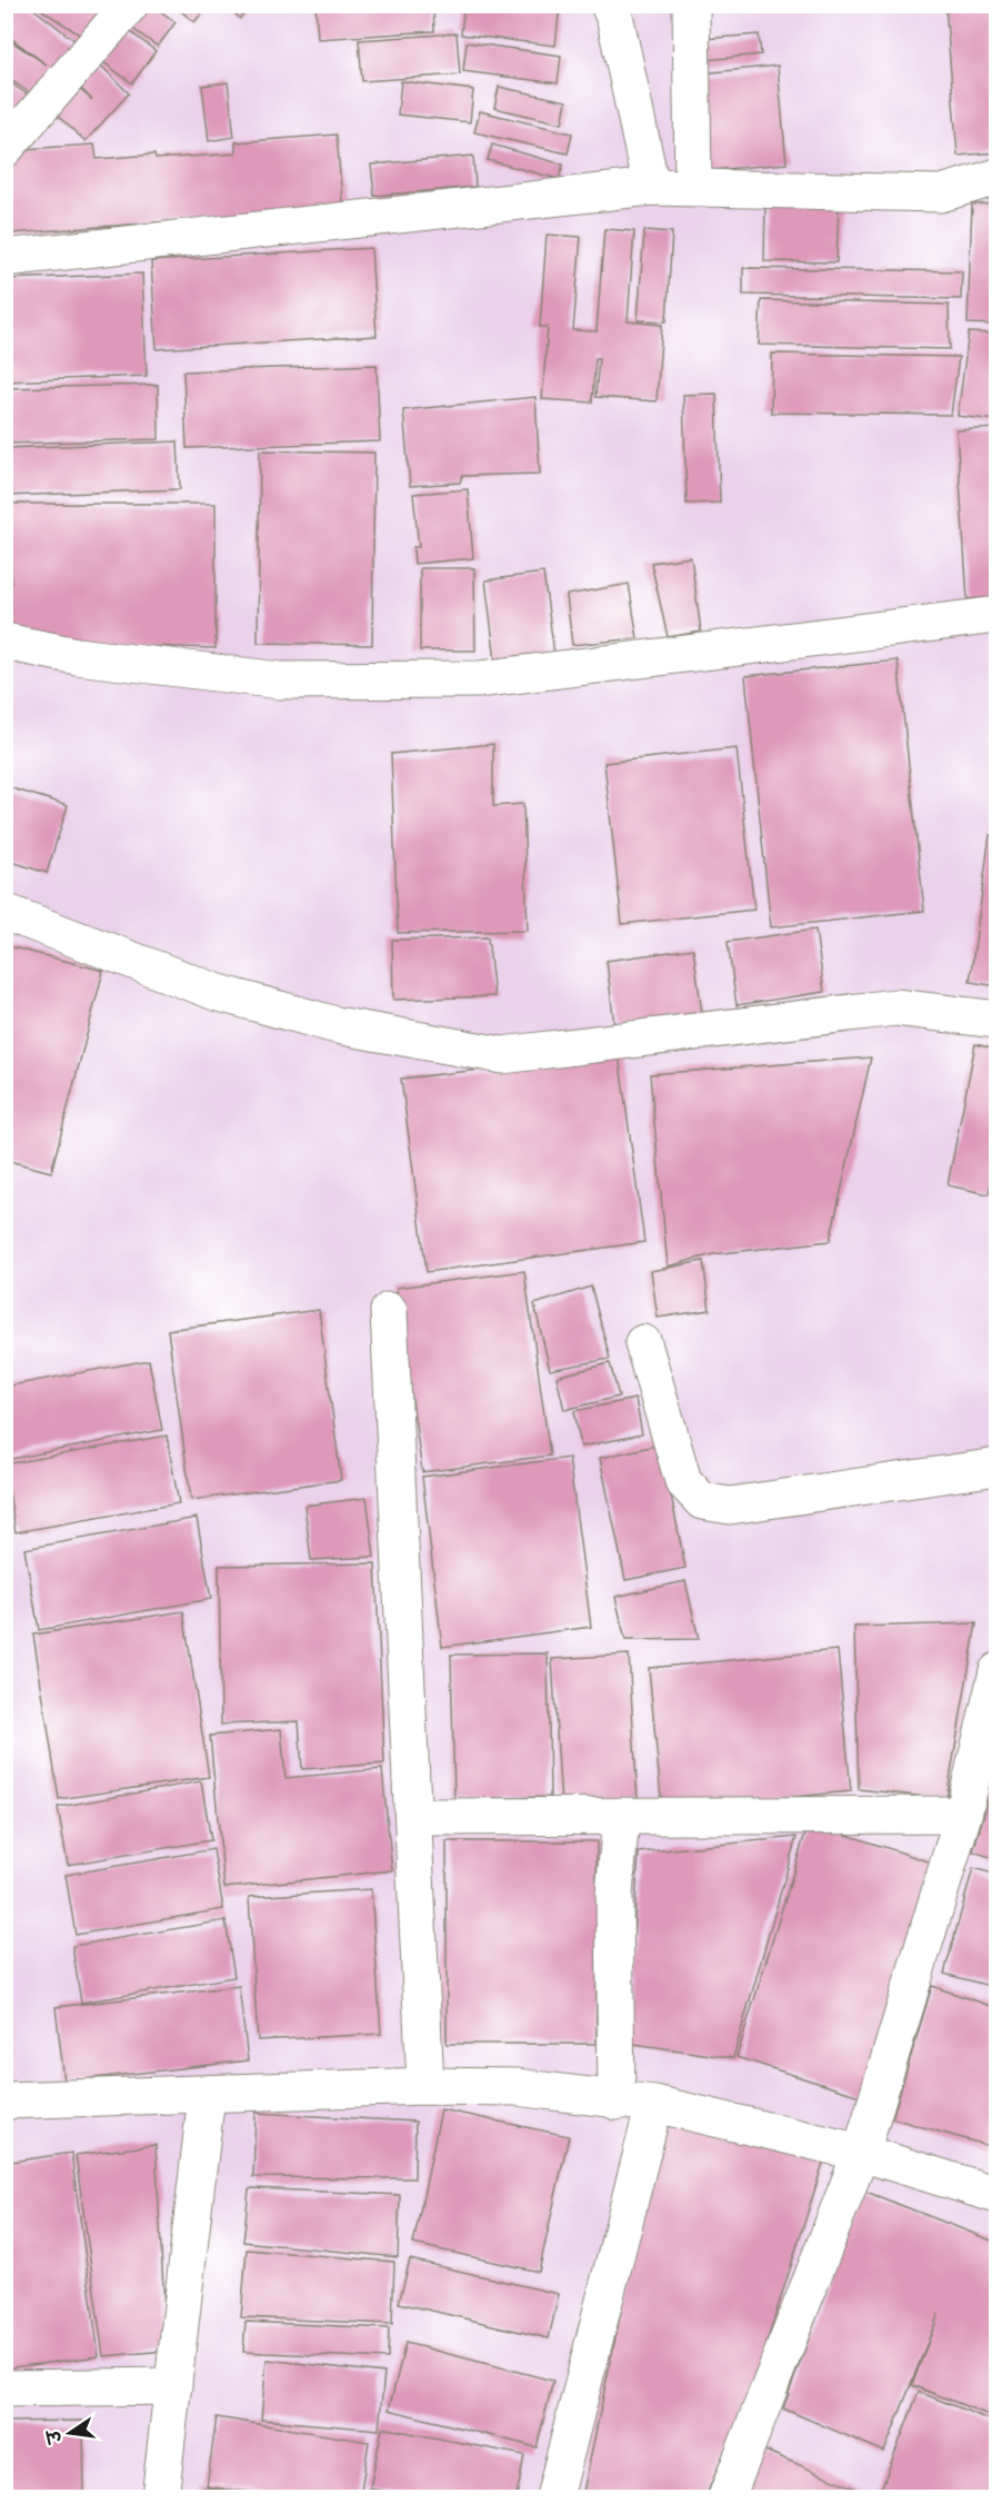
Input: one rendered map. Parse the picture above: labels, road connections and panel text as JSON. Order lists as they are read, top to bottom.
{
  "north": "left"
}
